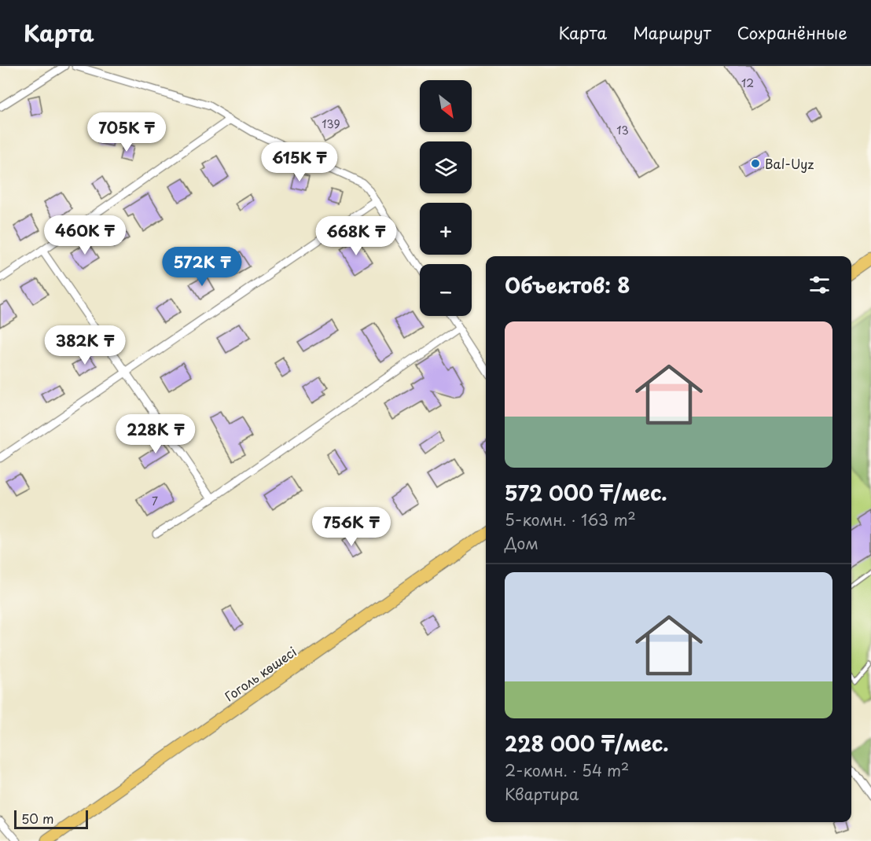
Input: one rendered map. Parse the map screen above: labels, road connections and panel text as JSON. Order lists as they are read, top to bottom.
{
  "streets": {
    "main road": ["Гоголь көшесі"]
  },
  "places": ["Bal-Uyz"],
  "house_numbers": [
    "12",
    "139",
    "13",
    "7"
  ],
  "scale_bar": "50 m",
  "north": "bottom right",
  "page": {
    "header": "Карта",
    "nav": ["Карта", "Маршрут", "Сохранённые"],
    "map_buttons": ["+", "−"],
    "price": [
      "705K ₸",
      "615K ₸",
      "460K ₸",
      "668K ₸",
      "572K ₸",
      "382K ₸",
      "228K ₸",
      "756K ₸"
    ],
    "heading": "Объектов: 8",
    "list": [
      {
        "name": "572 000 ₸/мес.",
        "note": "5-комн. · 163 m² · Дом"
      },
      {
        "name": "228 000 ₸/мес.",
        "note": "2-комн. · 54 m² · Квартира"
      }
    ],
    "scale": "50 m"
  }
}
